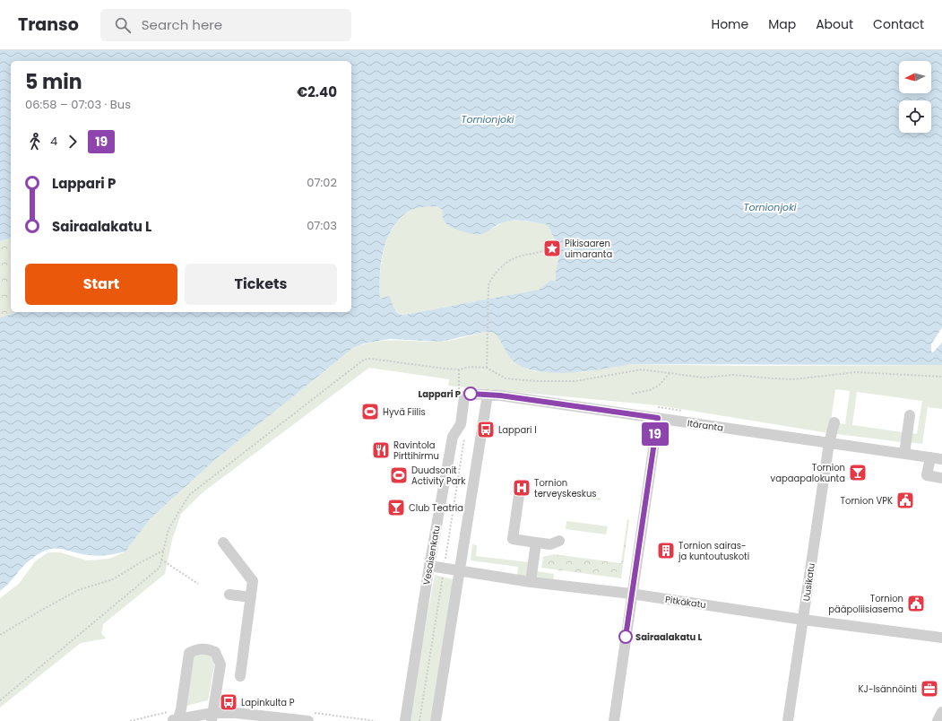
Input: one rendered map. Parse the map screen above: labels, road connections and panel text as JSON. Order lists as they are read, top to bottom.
{
  "streets": {
    "street": [
      "Itäranta",
      "Vesaisenkatu",
      "Uusikatu",
      "Pitkäkatu"
    ]
  },
  "crossings": [
    ["Itäranta", "Vesaisenkatu"],
    ["Itäranta", "Uusikatu"],
    ["Vesaisenkatu", "Pitkäkatu"],
    ["Uusikatu", "Pitkäkatu"]
  ],
  "water": ["Tornionjoki"],
  "places": {
    "place": ["Pikisaaren uimaranta"],
    "other": ["Lappari P", "Sairaalakatu L"],
    "sports": ["Hyvä Fiilis", "Duudsonit Activity Park"],
    "bus stop": ["Lappari I", "Lapinkulta P"],
    "restaurant": ["Ravintola Pirttihirmu"],
    "bar": ["Tornion vapaapalokunta", "Club Teatria"],
    "hospital": ["Tornion terveyskeskus"],
    "public building": ["Tornion VPK", "Tornion pääpoliisiasema"],
    "building": ["Tornion sairas- ja kuntoutuskoti"],
    "office": ["KJ-Isännöinti"]
  },
  "lines": ["bus line 19"],
  "north": "left",
  "page": {
    "header": "Transo",
    "search": "Search here",
    "nav": [
      "Home",
      "Map",
      "About",
      "Contact"
    ],
    "on_map": "19",
    "heading": ["5 min", "06:58 – 07:03 · Bus", "€2.40"],
    "legs": ["4", "19"],
    "list": [
      {
        "name": "Lappari P",
        "value": "07:02"
      },
      {
        "name": "Sairaalakatu L",
        "value": "07:03"
      }
    ],
    "buttons": ["Start", "Tickets"]
  }
}
